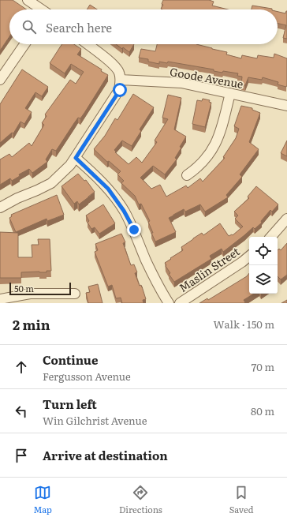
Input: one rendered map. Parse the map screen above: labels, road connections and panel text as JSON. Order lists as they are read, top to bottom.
{
  "streets": {
    "street": ["Goode Avenue", "Maslin Street"]
  },
  "scale_bar": "50 m",
  "page": {
    "search": "Search here",
    "scale": "50 m",
    "heading": ["2 min", "Walk · 150 m"],
    "list": [
      ["Continue", "Fergusson Avenue", "70 m"],
      ["Turn left", "Win Gilchrist Avenue", "80 m"],
      "Arrive at destination"
    ],
    "nav": ["Map", "Directions", "Saved"]
  }
}
